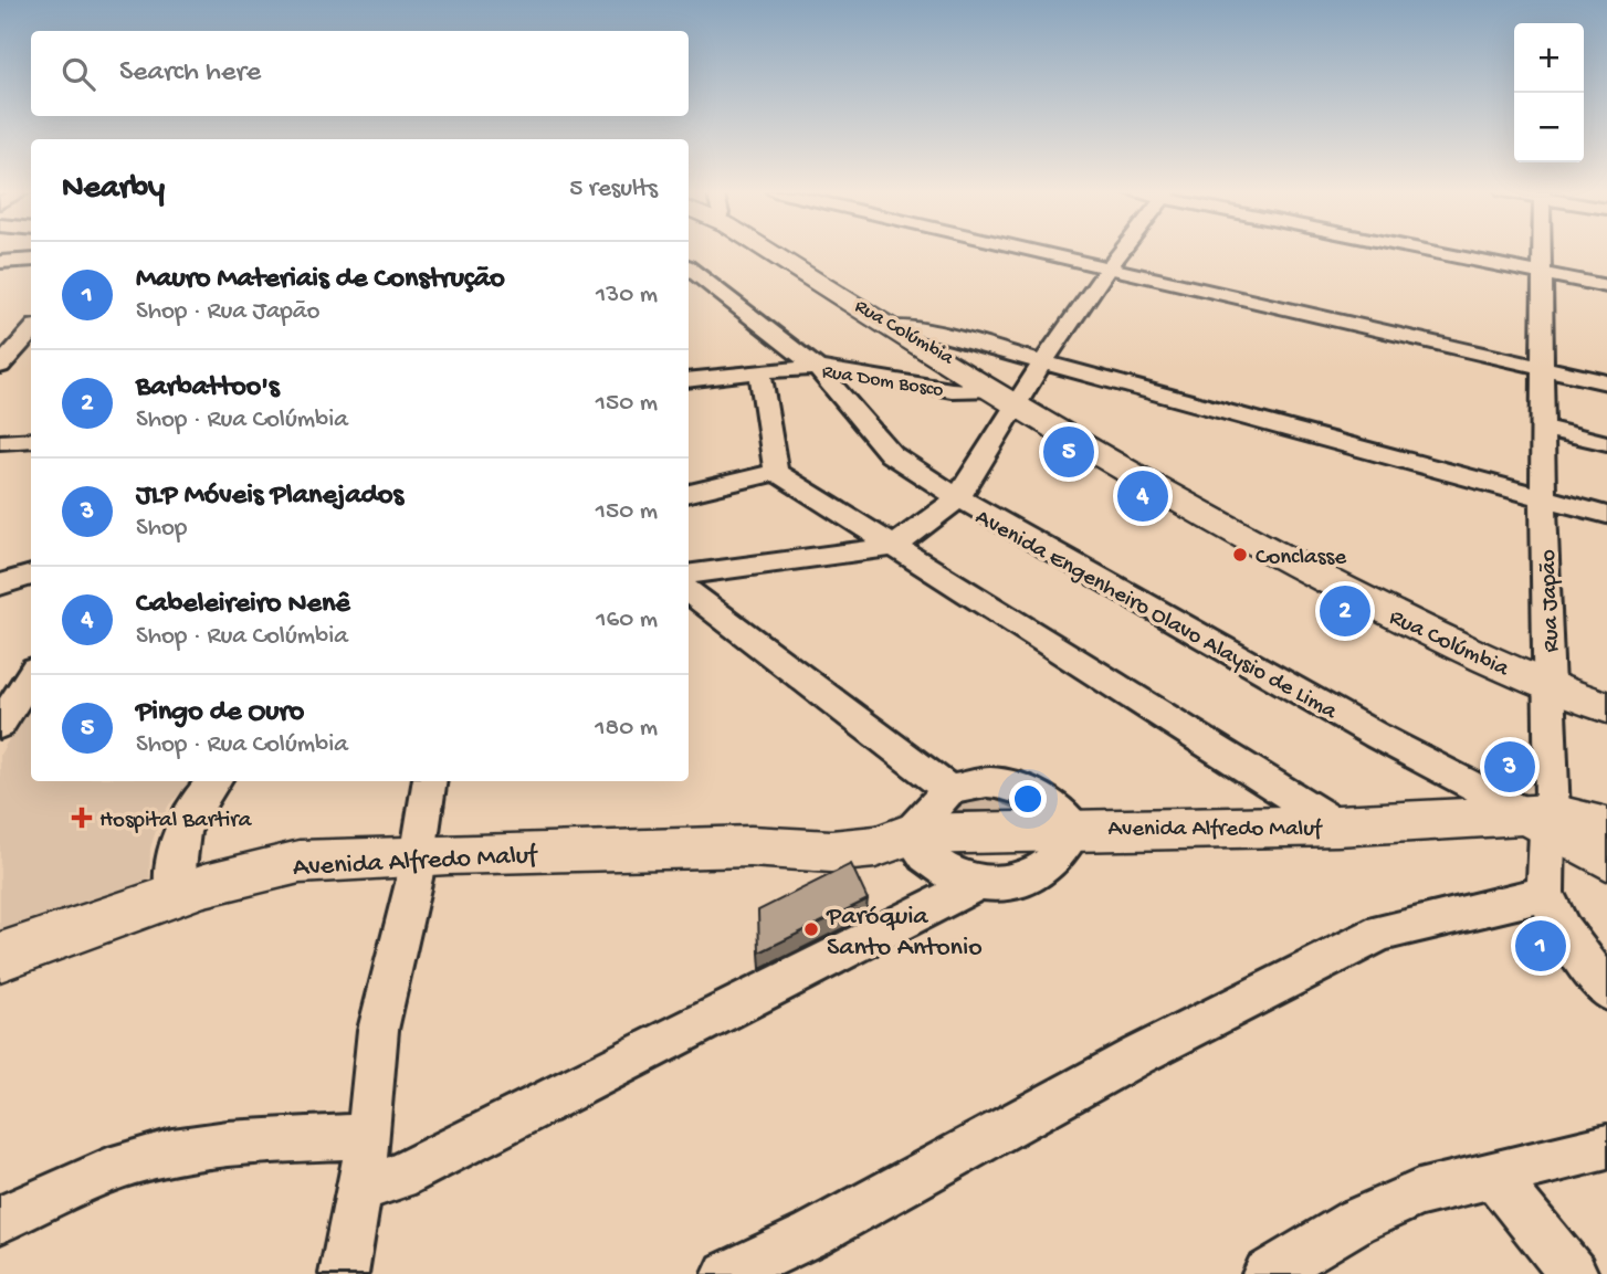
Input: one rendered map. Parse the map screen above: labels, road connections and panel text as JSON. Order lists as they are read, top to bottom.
{
  "streets": {
    "main road": ["Rua Colúmbia", "Avenida Engenheiro Olavo Alaysio de Lima", "Avenida Alfredo Maluf"],
    "street": ["Rua Dom Bosco", "Rua Japão"]
  },
  "crossings": [
    ["Rua Colúmbia", "Rua Dom Bosco"],
    ["Rua Colúmbia", "Rua Japão"],
    ["Rua Dom Bosco", "Avenida Engenheiro Olavo Alaysio de Lima"],
    ["Rua Japão", "Avenida Engenheiro Olavo Alaysio de Lima"],
    ["Rua Japão", "Avenida Alfredo Maluf"],
    ["Avenida Engenheiro Olavo Alaysio de Lima", "Avenida Alfredo Maluf"]
  ],
  "places": {
    "other": ["Conclasse", "Paróquia Santo Antonio"],
    "health": ["Hospital Bartira"]
  },
  "page": {
    "map_buttons": ["+", "−"],
    "search": "Search here",
    "heading": ["Nearby", "5 results"],
    "list": [
      {
        "mark": "1",
        "name": "Mauro Materiais de Construção",
        "note": "Shop · Rua Japão",
        "value": "130 m"
      },
      {
        "mark": "2",
        "name": "Barbattoo's",
        "note": "Shop · Rua Colúmbia",
        "value": "150 m"
      },
      {
        "mark": "3",
        "name": "JLP Móveis Planejados",
        "note": "Shop",
        "value": "150 m"
      },
      {
        "mark": "4",
        "name": "Cabeleireiro Nenê",
        "note": "Shop · Rua Colúmbia",
        "value": "160 m"
      },
      {
        "mark": "5",
        "name": "Pingo de Ouro",
        "note": "Shop · Rua Colúmbia",
        "value": "180 m"
      }
    ],
    "pins": [
      "5",
      "4",
      "2",
      "3",
      "1"
    ]
  }
}
